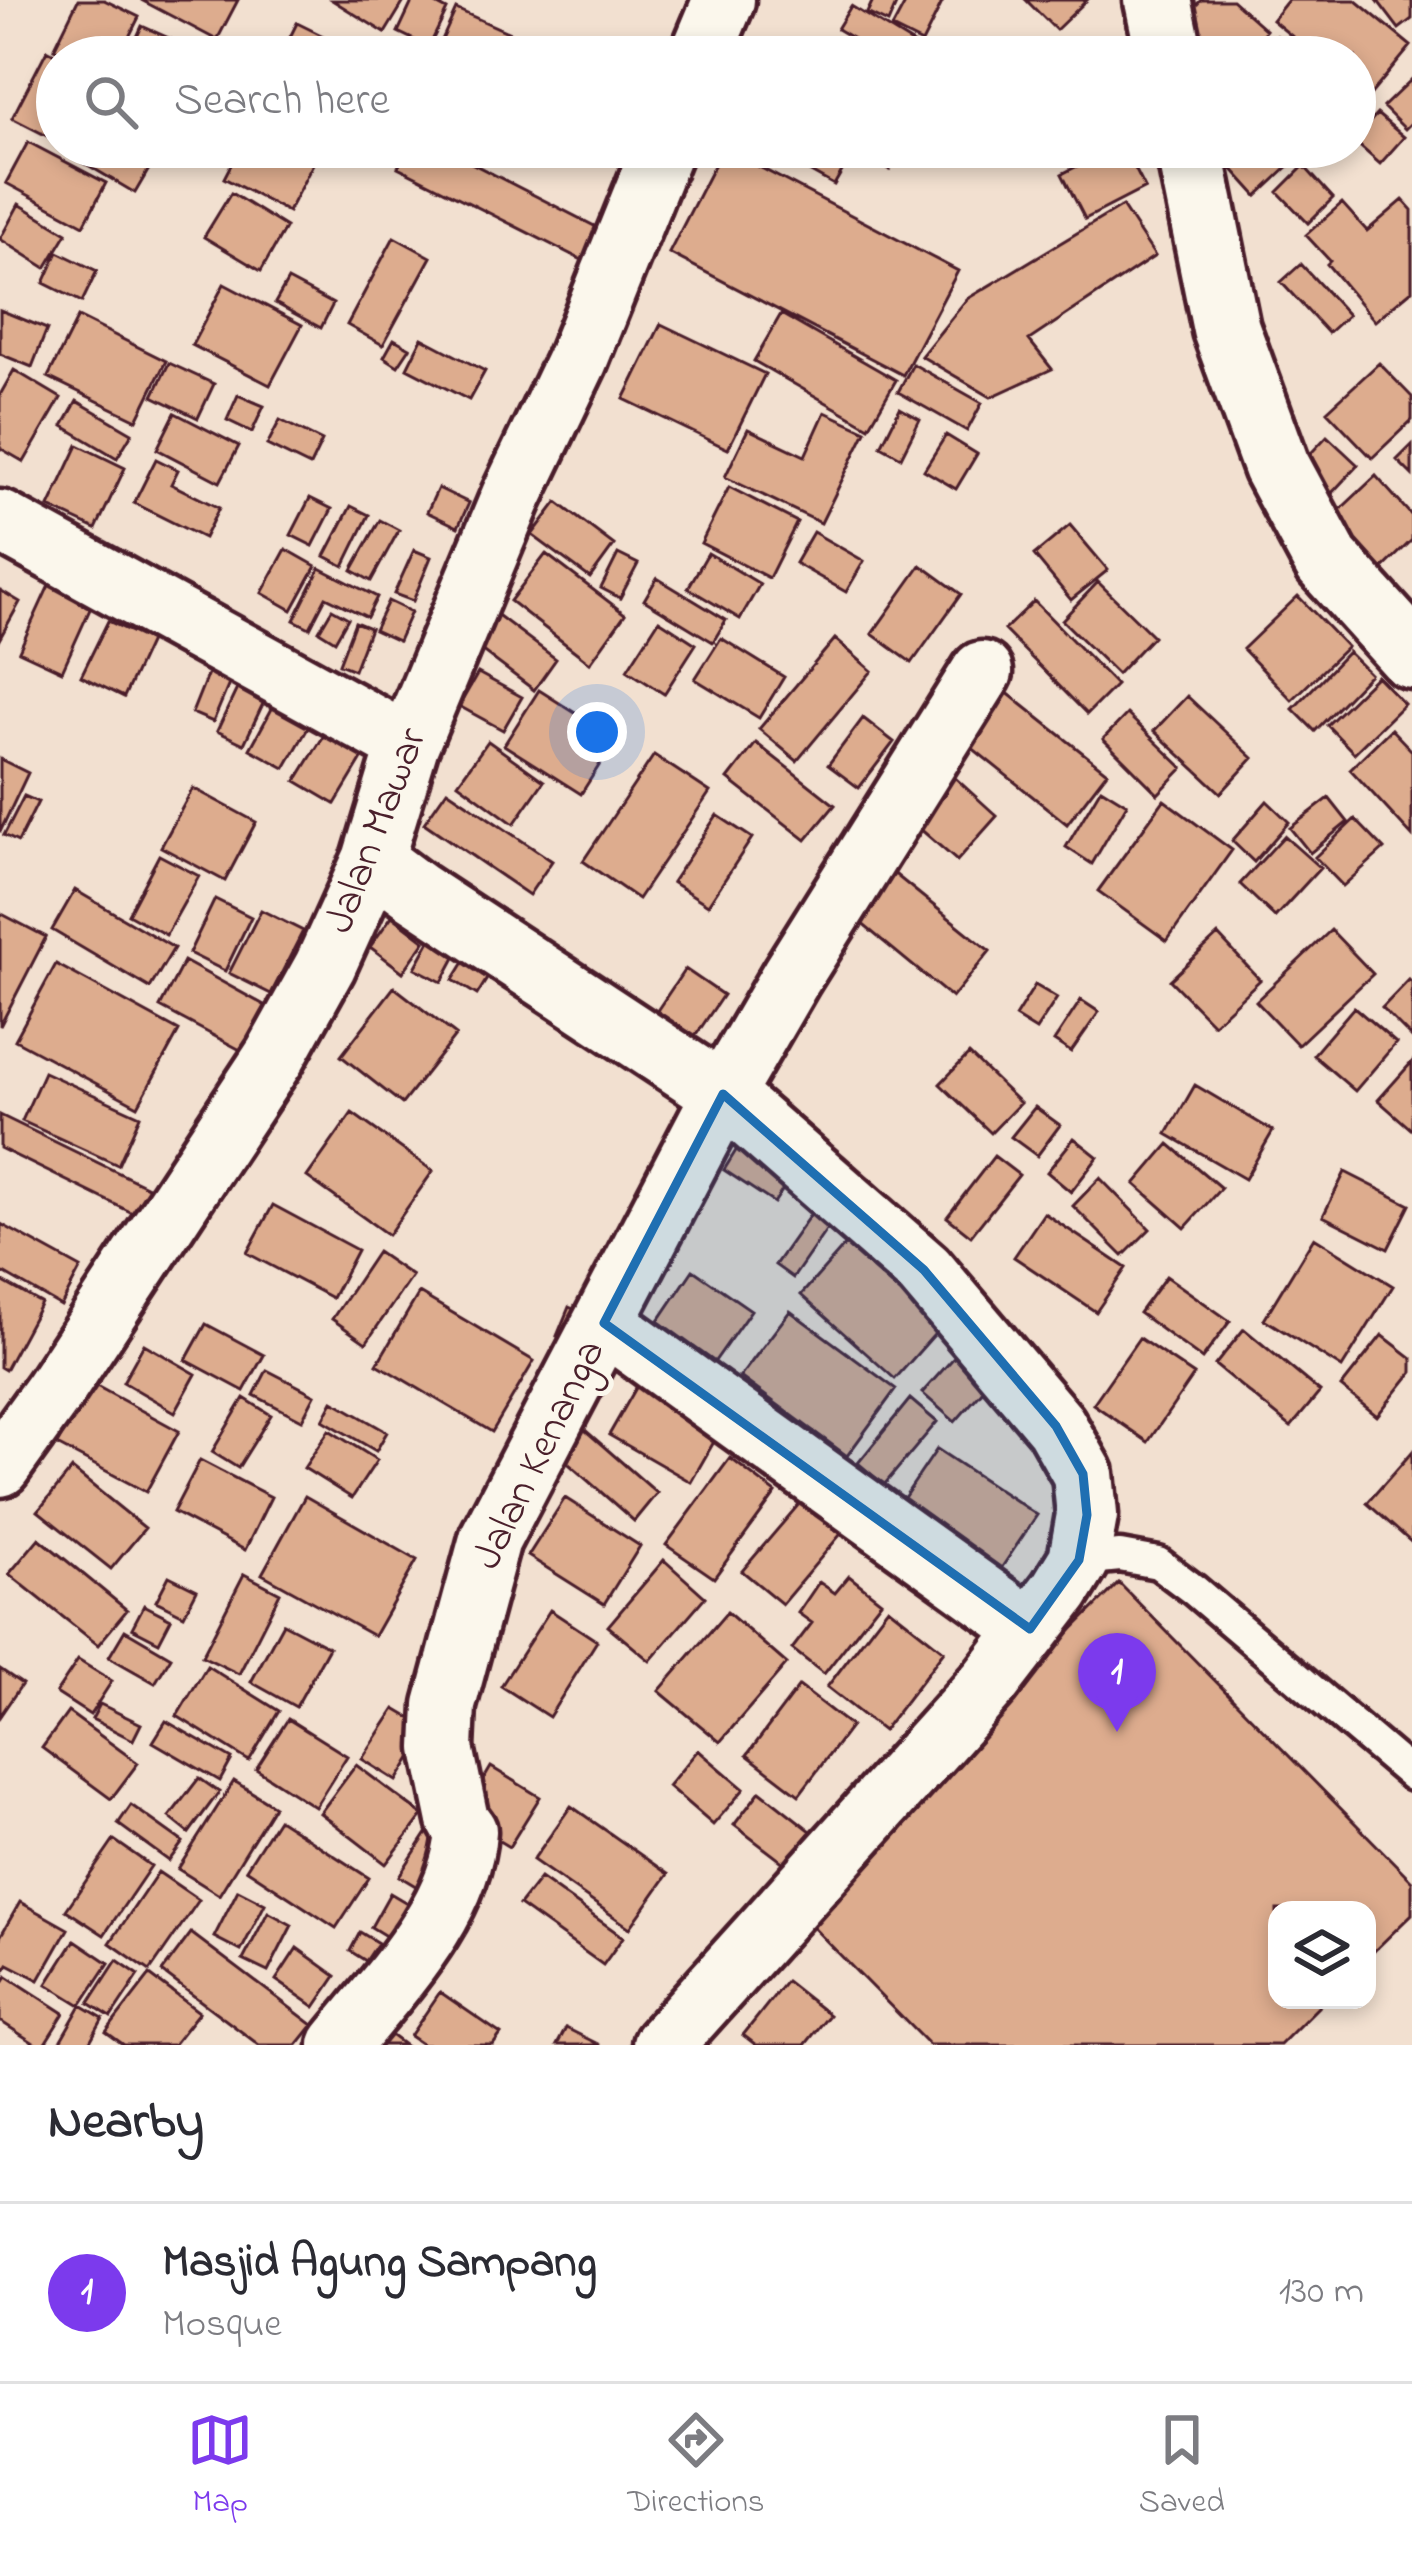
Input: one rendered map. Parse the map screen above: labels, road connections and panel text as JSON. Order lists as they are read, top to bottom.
{
  "streets": {
    "street": ["Jalan Mawar", "Jalan Kenanga"]
  },
  "page": {
    "search": "Search here",
    "pins": "1",
    "heading": "Nearby",
    "list": [
      {
        "mark": "1",
        "name": "Masjid Agung Sampang",
        "note": "Mosque",
        "value": "130 m"
      }
    ],
    "nav": ["Map", "Directions", "Saved"]
  }
}
